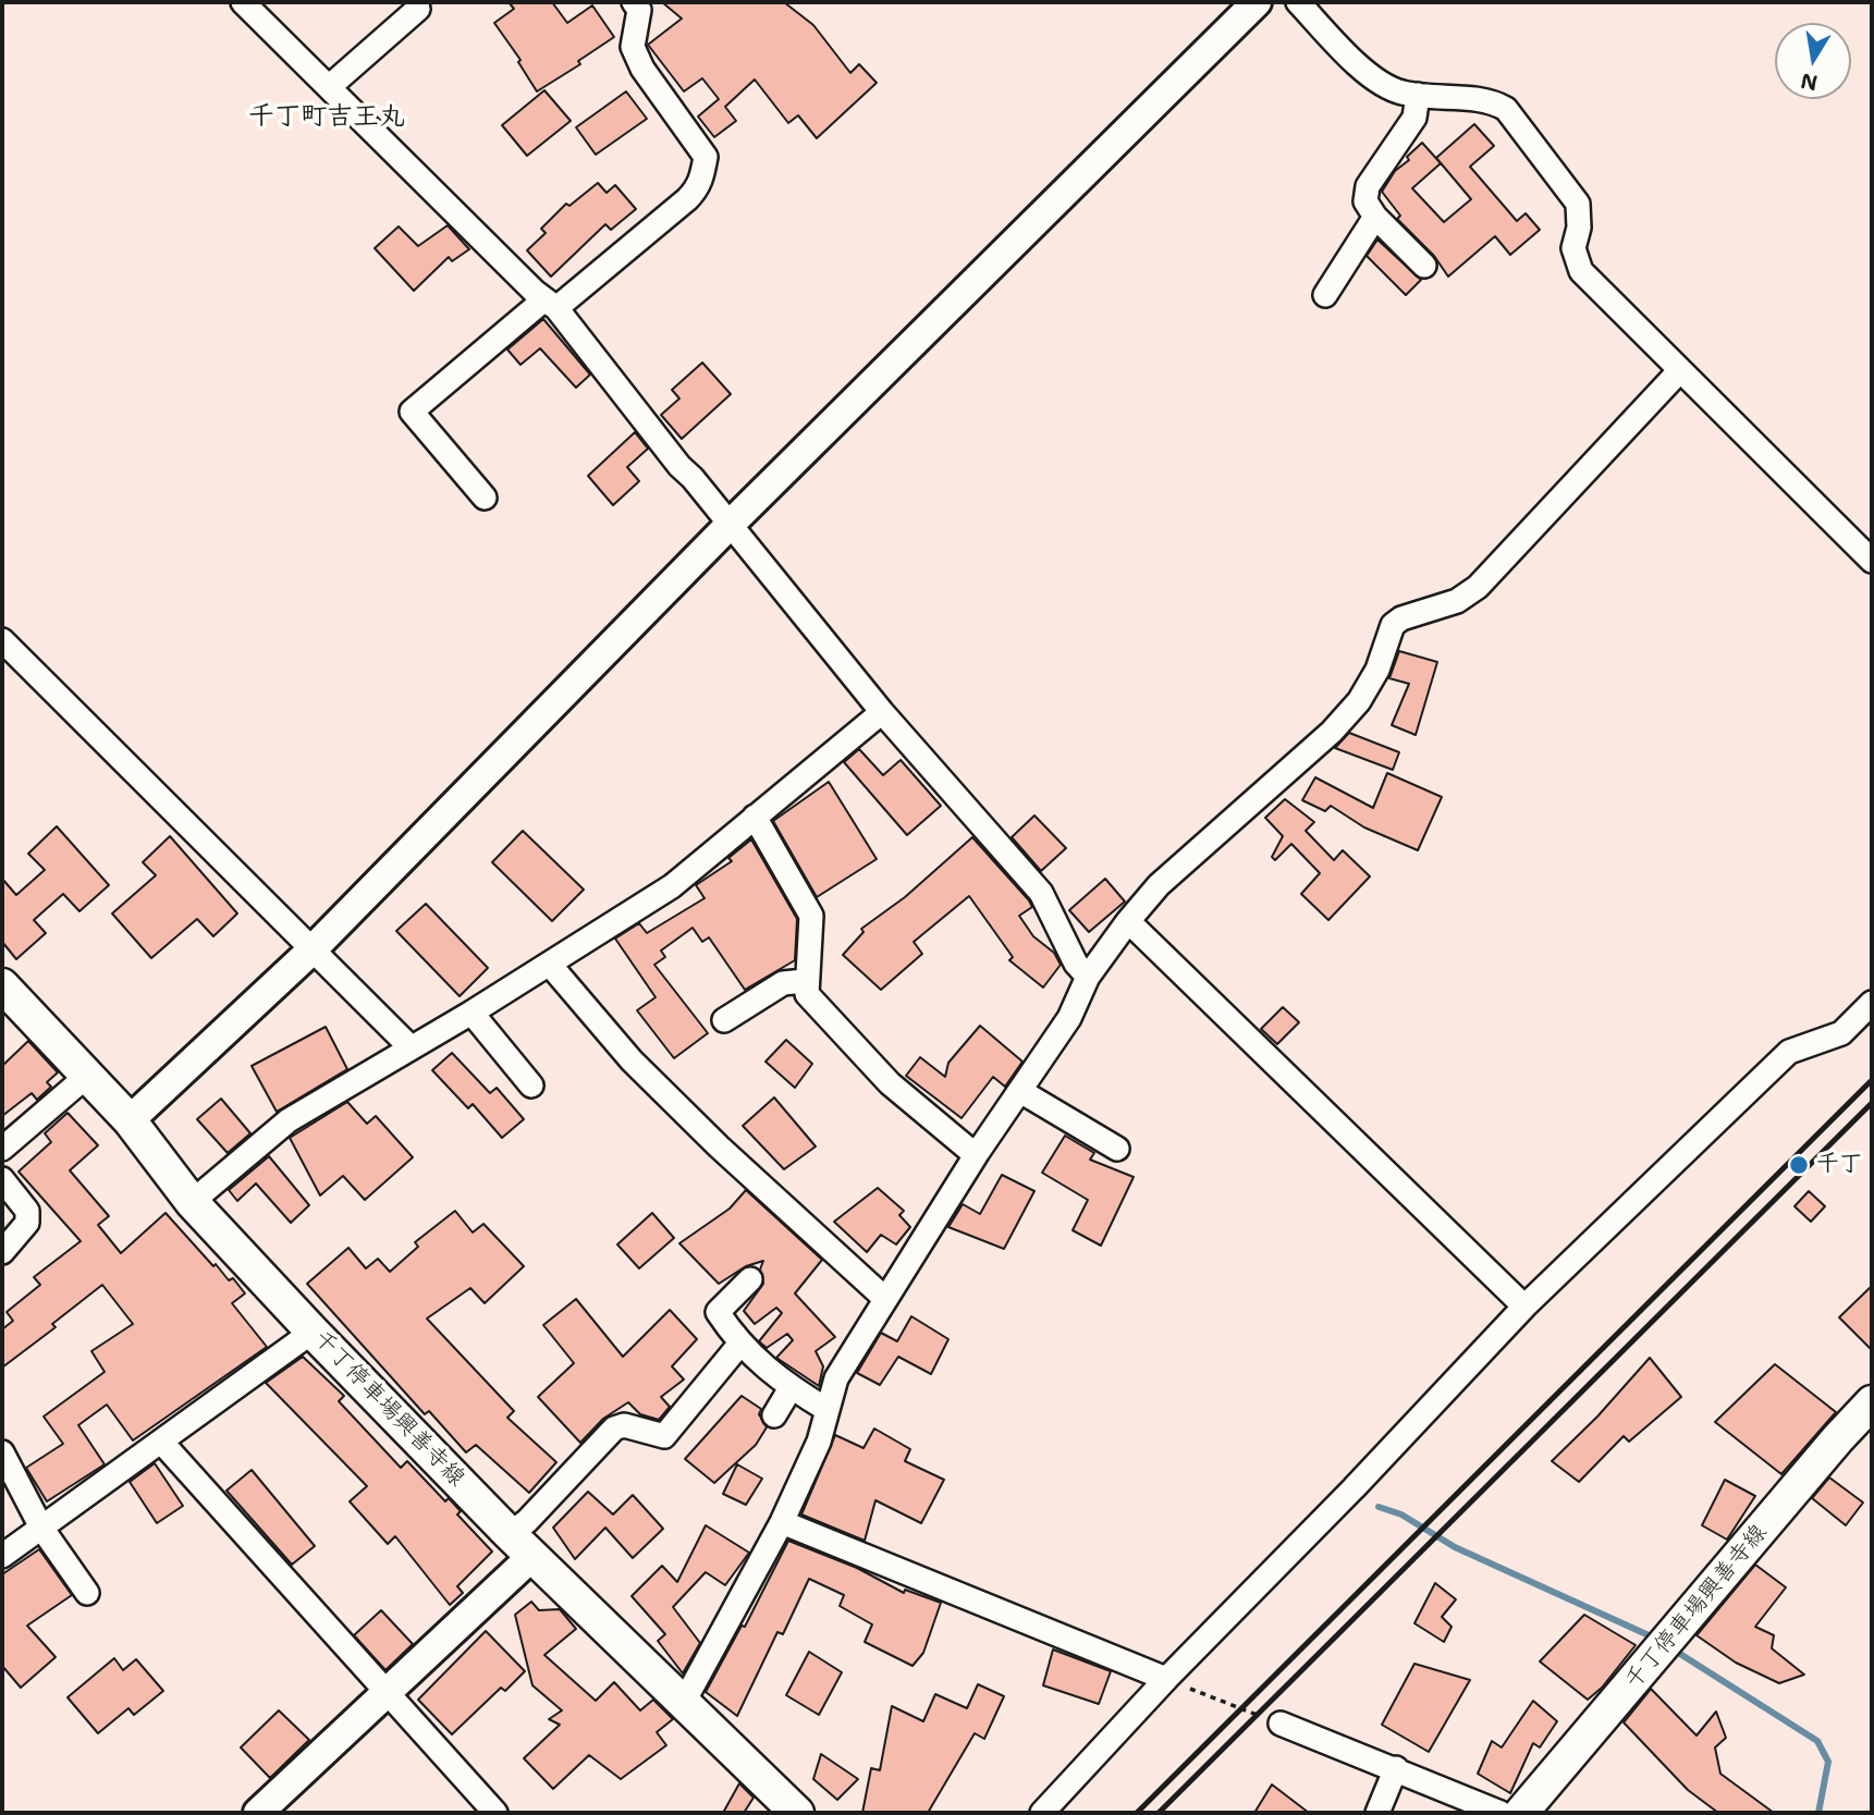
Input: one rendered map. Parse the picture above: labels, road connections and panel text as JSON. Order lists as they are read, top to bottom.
{
  "streets": {
    "main road": ["千丁停車場興善寺線"]
  },
  "districts": ["千丁町吉王丸"],
  "places": ["千丁"],
  "north": "bottom"
}
